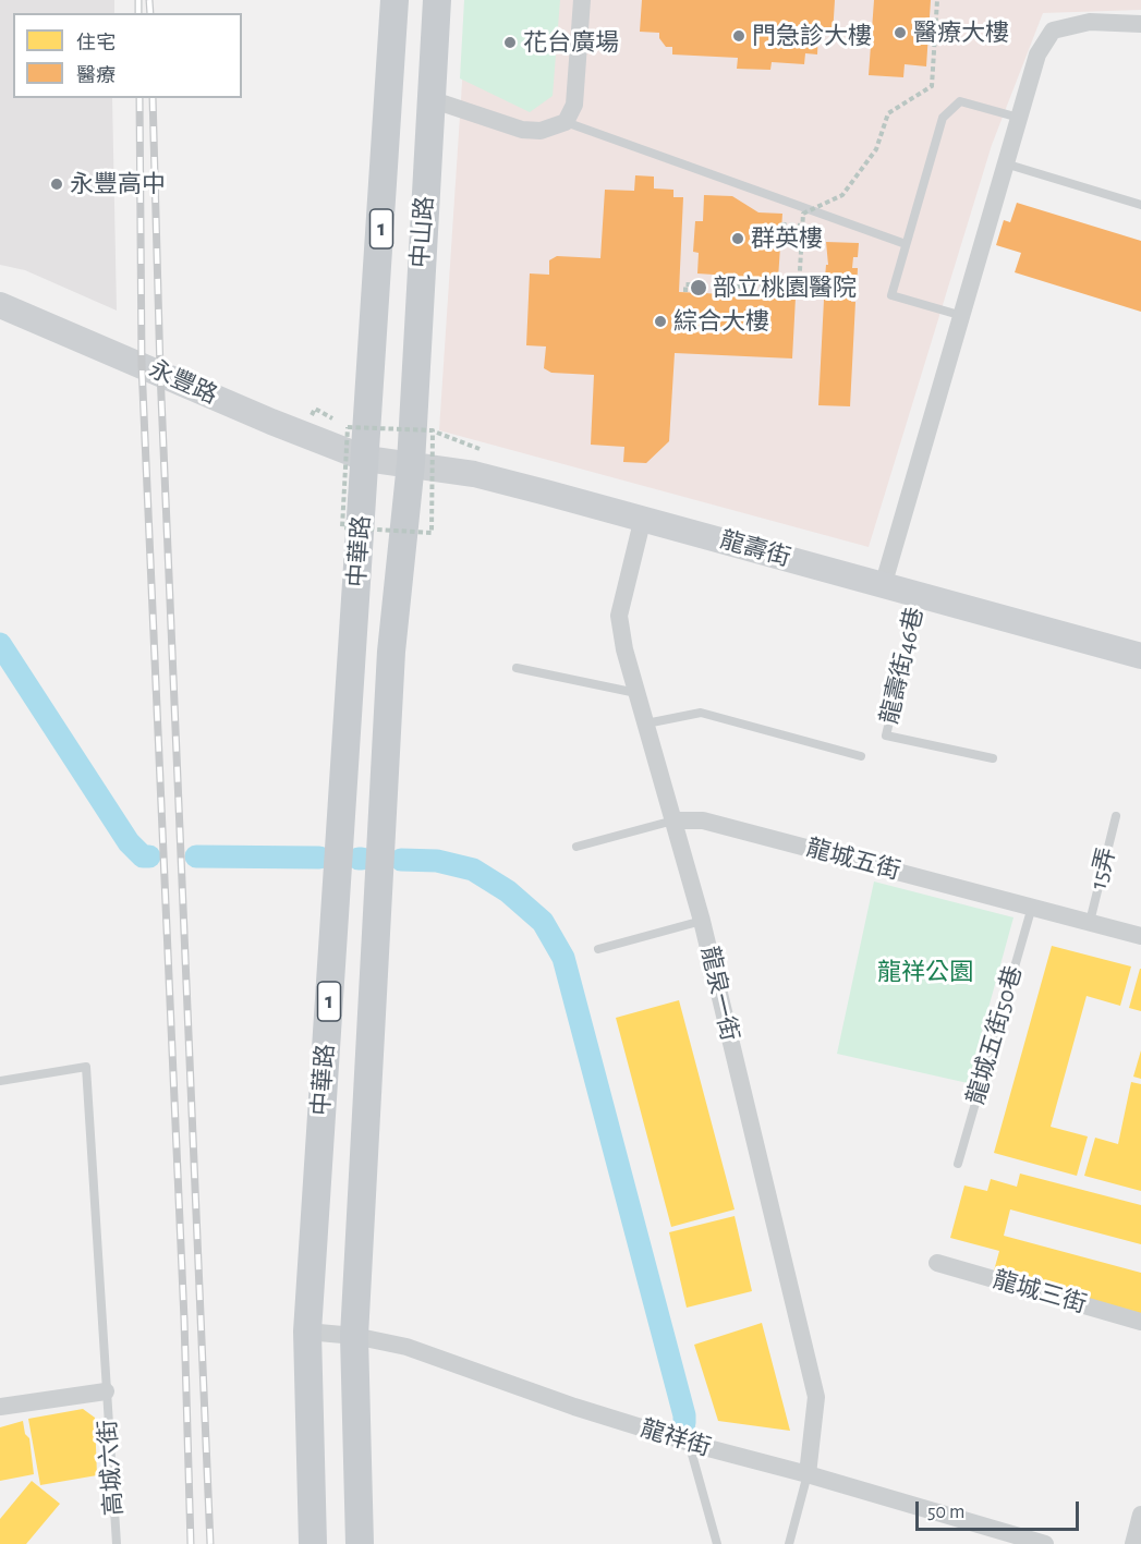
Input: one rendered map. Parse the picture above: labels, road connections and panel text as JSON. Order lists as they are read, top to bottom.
{
  "streets": {
    "main road": ["1", "中山路", "中華路"],
    "street": [
      "永豐路",
      "龍壽街",
      "龍城五街",
      "龍泉一街",
      "龍城三街",
      "龍祥街"
    ],
    "lane": [
      "龍壽街46巷",
      "15弄",
      "龍城五街50巷",
      "高城六街"
    ]
  },
  "crossings": [
    ["中山路", "永豐路"],
    ["中山路", "龍壽街"],
    ["中山路", "中華路"],
    ["永豐路", "龍壽街"],
    ["永豐路", "中華路"],
    ["龍壽街", "中華路"],
    ["龍壽街", "龍壽街46巷"],
    ["龍壽街", "龍泉一街"],
    ["中華路", "龍祥街"],
    ["龍城五街", "15弄"],
    ["龍城五街", "龍泉一街"],
    ["龍城五街", "龍城五街50巷"],
    ["龍泉一街", "龍祥街"]
  ],
  "parks": ["龍祥公園"],
  "places": [
    "醫療大樓",
    "門急診大樓",
    "花台廣場",
    "永豐高中",
    "群英樓",
    "部立桃園醫院",
    "綜合大樓"
  ],
  "legend": ["住宅", "醫療"],
  "scale_bar": "50 m"
}
